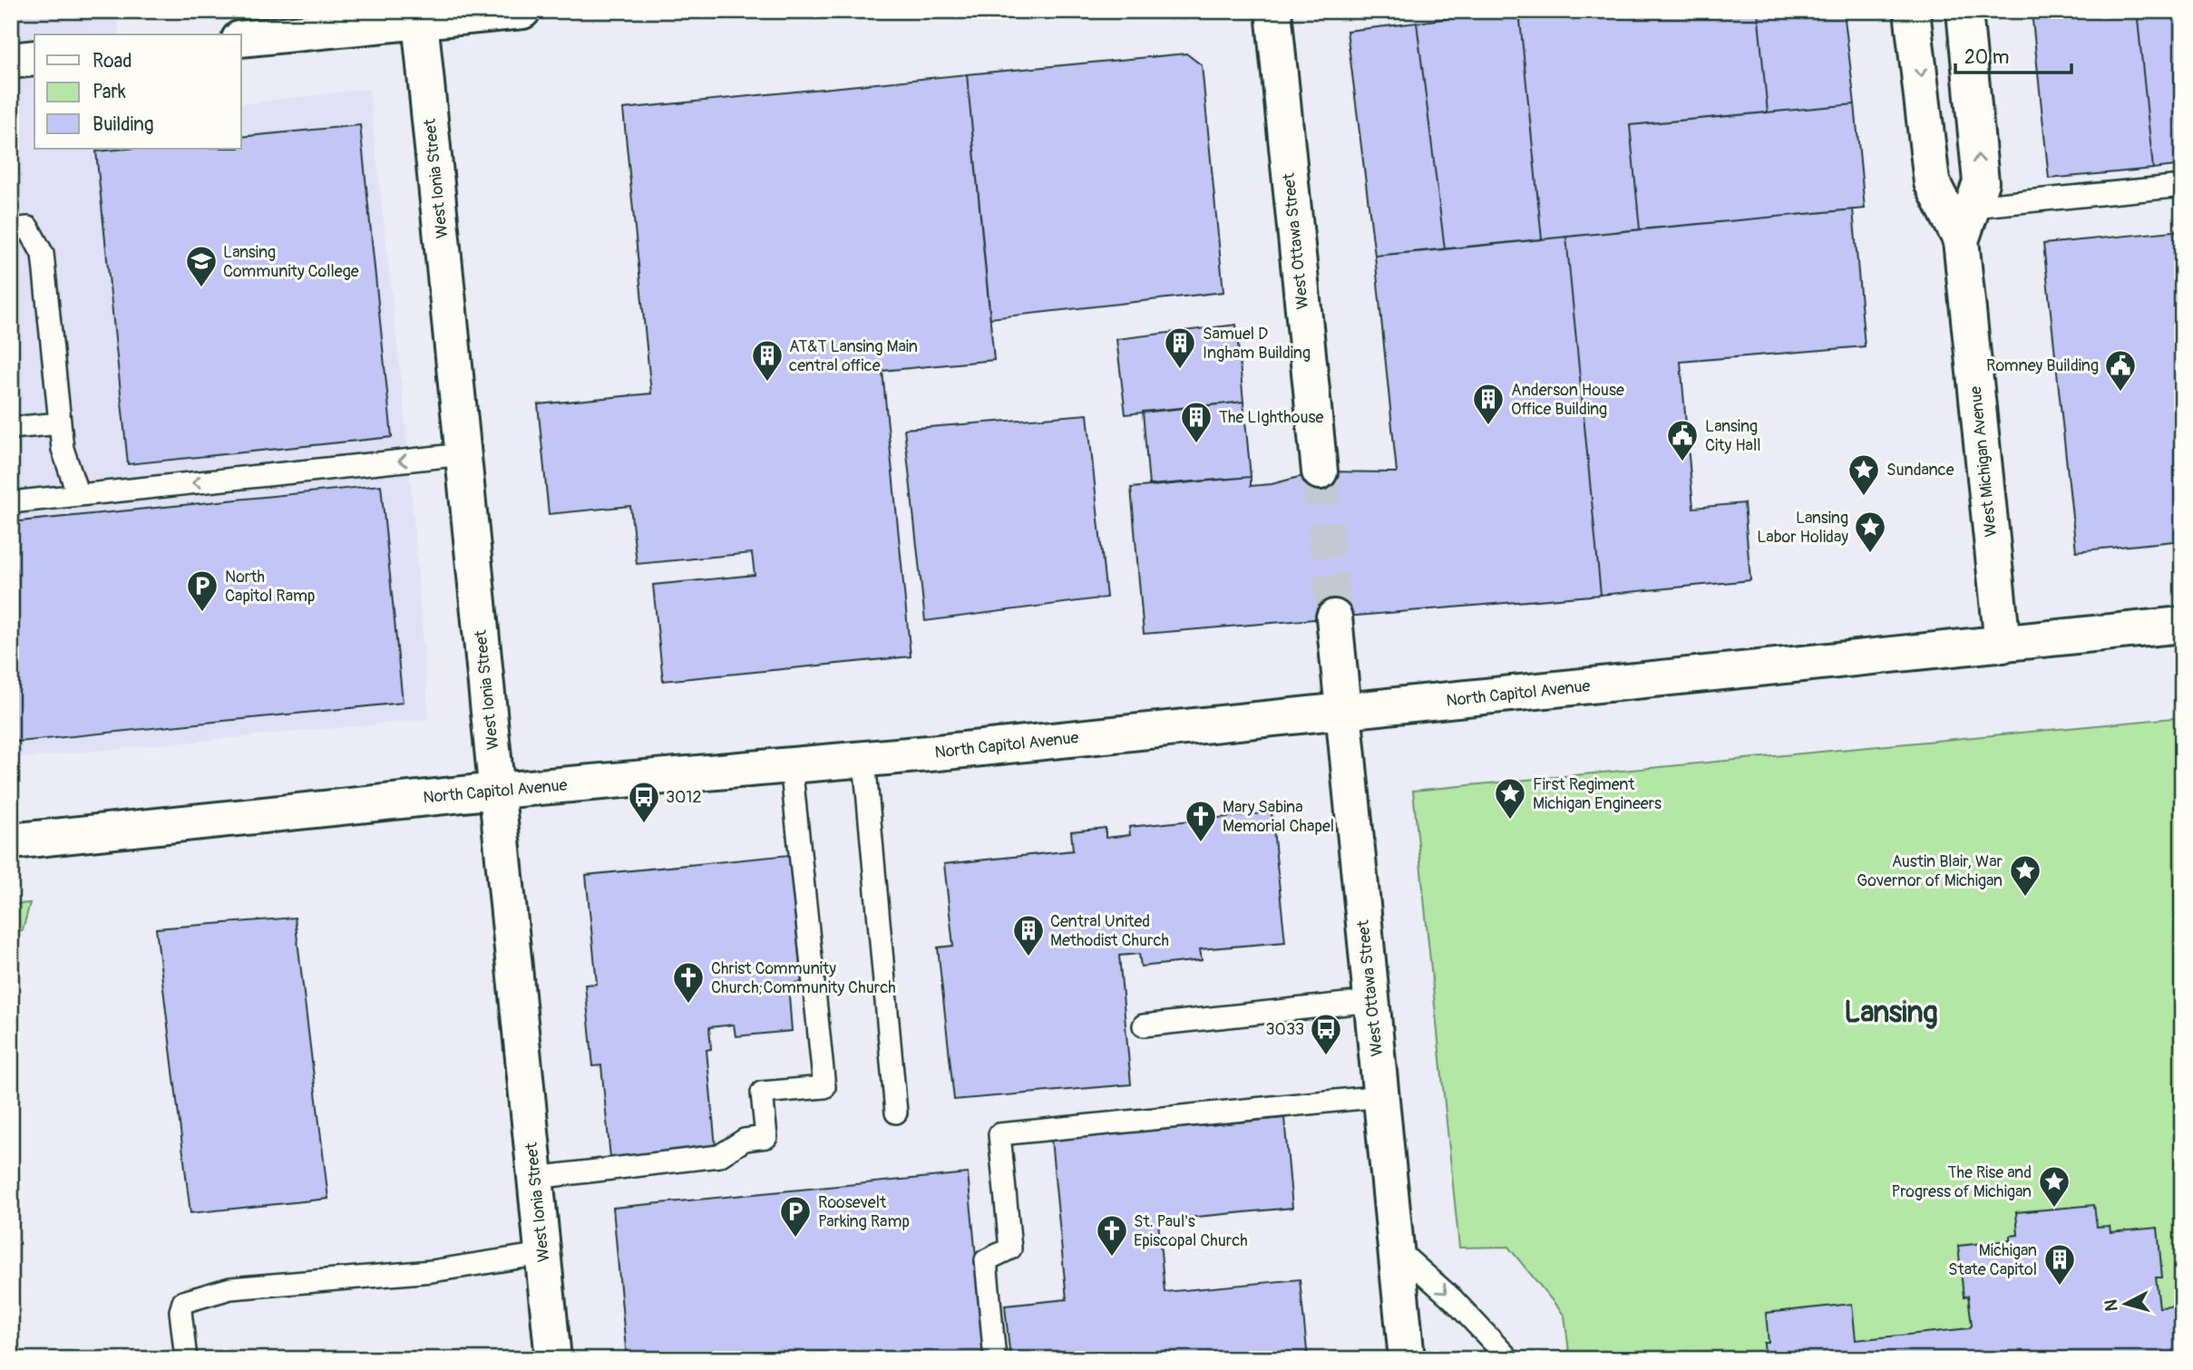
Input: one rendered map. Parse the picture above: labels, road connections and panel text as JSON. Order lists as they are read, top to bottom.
{
  "streets": {
    "street": [
      "West Ionia Street",
      "West Ottawa Street",
      "West Michigan Avenue",
      "North Capitol Avenue"
    ]
  },
  "crossings": [
    ["West Ionia Street", "North Capitol Avenue"],
    ["West Ottawa Street", "North Capitol Avenue"],
    ["West Michigan Avenue", "North Capitol Avenue"]
  ],
  "districts": ["Lansing"],
  "places": {
    "school or university": ["Lansing Community College"],
    "building": [
      "Samuel D Ingham Building",
      "AT&T Lansing Main central office",
      "Anderson House Office Building",
      "The LIghthouse",
      "Central United Methodist Church",
      "Michigan State Capitol"
    ],
    "public building": ["Romney Building", "Lansing City Hall"],
    "place": [
      "Sundance",
      "Lansing Labor Holiday",
      "First Regiment Michigan Engineers",
      "Austin Blair, War Governor of Michigan",
      "The Rise and Progress of Michigan"
    ],
    "parking": ["North Capitol Ramp", "Roosevelt Parking Ramp"],
    "bus stop": ["3012", "3033"],
    "church": ["Mary Sabina Memorial Chapel", "Christ Community Church;Community Church", "St. Paul's Episcopal Church"]
  },
  "legend": ["Road", "Park", "Building"],
  "scale_bar": "20 m",
  "north": "left"
}
